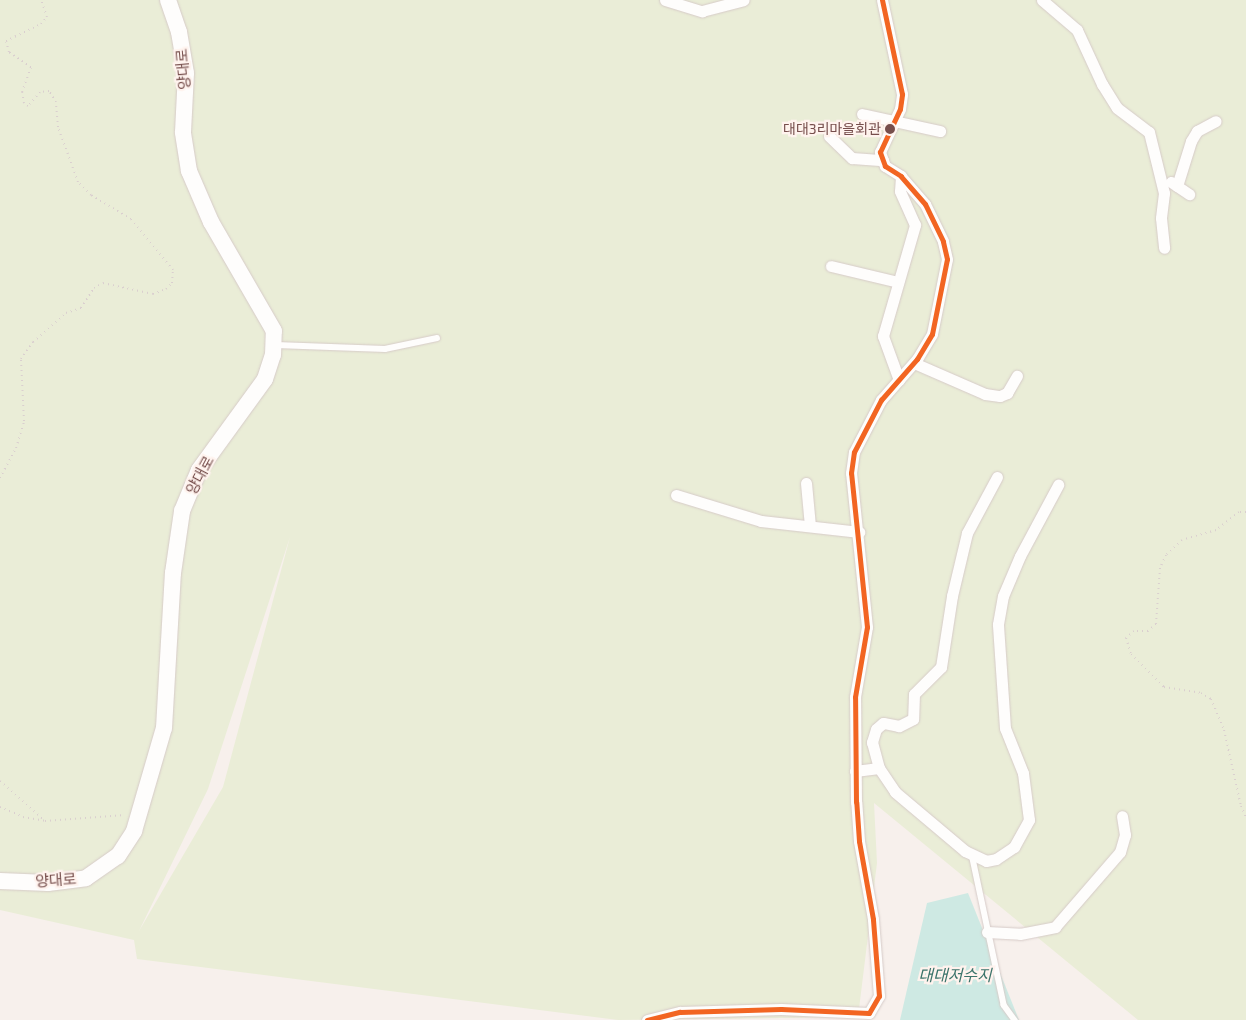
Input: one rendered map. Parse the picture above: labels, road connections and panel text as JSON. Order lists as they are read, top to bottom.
{
  "streets": {
    "street": ["양대로"]
  },
  "water": ["대대저수지"],
  "places": ["대대3리마을회관"]
}
